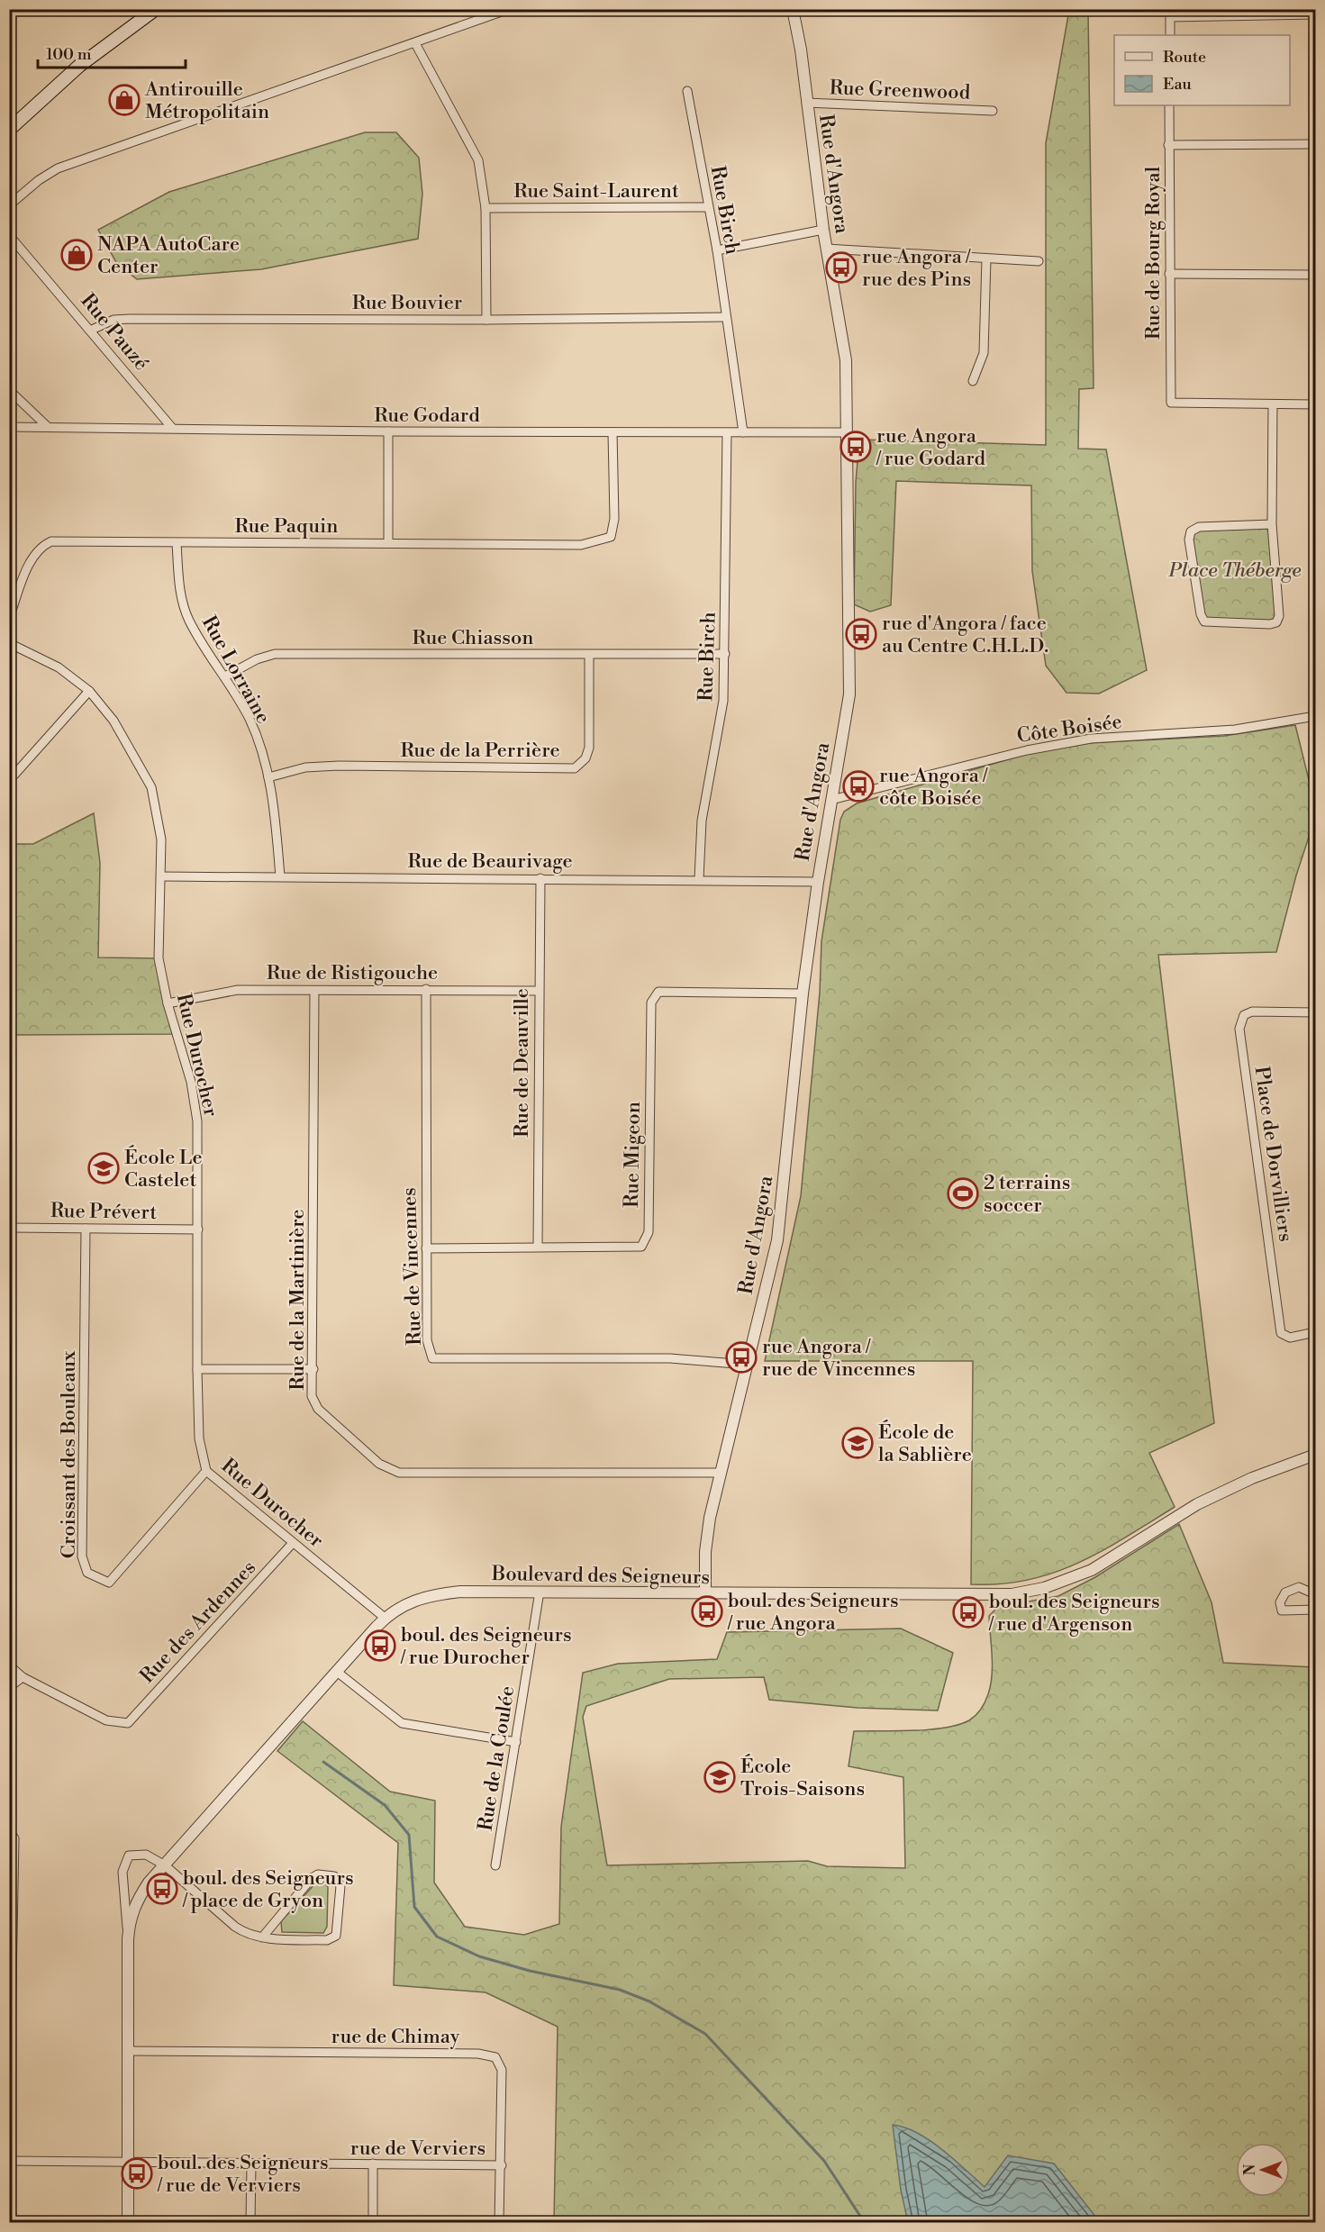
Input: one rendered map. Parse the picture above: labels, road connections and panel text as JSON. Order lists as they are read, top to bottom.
{
  "streets": {
    "street": [
      "Rue Greenwood",
      "Rue d'Angora",
      "Rue Saint-Laurent",
      "Rue Birch",
      "Rue de Bourg Royal",
      "Rue Bouvier",
      "Rue Pauzé",
      "Rue Godard",
      "Rue Paquin",
      "Rue Chiasson",
      "Rue Lorraine",
      "Côte Boisée",
      "Rue de la Perrière",
      "Rue de Beaurivage",
      "Rue de Ristigouche",
      "Rue Durocher",
      "Rue de Deauville",
      "Place de Dorvilliers",
      "Rue Migeon",
      "Rue Prévert",
      "Rue de Vincennes",
      "Rue de la Martinière",
      "Croissant des Bouleaux",
      "Boulevard des Seigneurs",
      "Rue des Ardennes",
      "Rue de la Coulée",
      "rue de Chimay",
      "rue de Verviers"
    ]
  },
  "crossings": [
    ["Rue Greenwood", "Rue d'Angora"],
    ["Rue d'Angora", "Rue Godard"],
    ["Rue d'Angora", "Côte Boisée"],
    ["Rue d'Angora", "Rue de Beaurivage"],
    ["Rue d'Angora", "Rue Migeon"],
    ["Rue d'Angora", "Rue de Vincennes"],
    ["Rue d'Angora", "Rue de la Martinière"],
    ["Rue d'Angora", "Boulevard des Seigneurs"],
    ["Rue Saint-Laurent", "Rue Birch"],
    ["Rue Birch", "Rue Bouvier"],
    ["Rue Birch", "Rue Godard"],
    ["Rue Birch", "Rue Chiasson"],
    ["Rue Birch", "Rue de Beaurivage"],
    ["Rue Bouvier", "Rue Pauzé"],
    ["Rue Pauzé", "Rue Godard"],
    ["Rue Godard", "Rue Paquin"],
    ["Rue Paquin", "Rue Lorraine"],
    ["Rue Chiasson", "Rue Lorraine"],
    ["Rue Chiasson", "Rue de la Perrière"],
    ["Rue Lorraine", "Rue de la Perrière"],
    ["Rue Lorraine", "Rue de Beaurivage"],
    ["Rue de Beaurivage", "Rue Durocher"],
    ["Rue de Beaurivage", "Rue de Deauville"],
    ["Rue de Ristigouche", "Rue Durocher"],
    ["Rue de Ristigouche", "Rue de Deauville"],
    ["Rue de Ristigouche", "Rue de Vincennes"],
    ["Rue de Ristigouche", "Rue de la Martinière"],
    ["Rue Durocher", "Rue Prévert"],
    ["Rue Durocher", "Croissant des Bouleaux"],
    ["Rue Durocher", "Boulevard des Seigneurs"],
    ["Rue Durocher", "Rue des Ardennes"],
    ["Rue de Deauville", "Rue Migeon"],
    ["Rue Migeon", "Rue de Vincennes"],
    ["Rue Prévert", "Croissant des Bouleaux"],
    ["Boulevard des Seigneurs", "Rue de la Coulée"],
    ["Boulevard des Seigneurs", "rue de Chimay"],
    ["Boulevard des Seigneurs", "rue de Verviers"],
    ["rue de Chimay", "rue de Verviers"]
  ],
  "parks": ["Place Théberge"],
  "places": {
    "shop": ["Antirouille Métropolitain", "NAPA AutoCare Center"],
    "bus stop": [
      "rue Angora / rue des Pins",
      "rue Angora / rue Godard",
      "rue d'Angora / face au Centre C.H.L.D.",
      "rue Angora / côte Boisée",
      "rue Angora / rue de Vincennes",
      "boul. des Seigneurs / rue Angora",
      "boul. des Seigneurs / rue d'Argenson",
      "boul. des Seigneurs / rue Durocher",
      "boul. des Seigneurs / place de Gryon",
      "boul. des Seigneurs / rue de Verviers"
    ],
    "school or university": ["École Le Castelet", "École de la Sablière", "École Trois-Saisons"],
    "sports": ["2 terrains soccer"]
  },
  "legend": ["Route", "Eau"],
  "scale_bar": "100 m",
  "north": "left"
}
